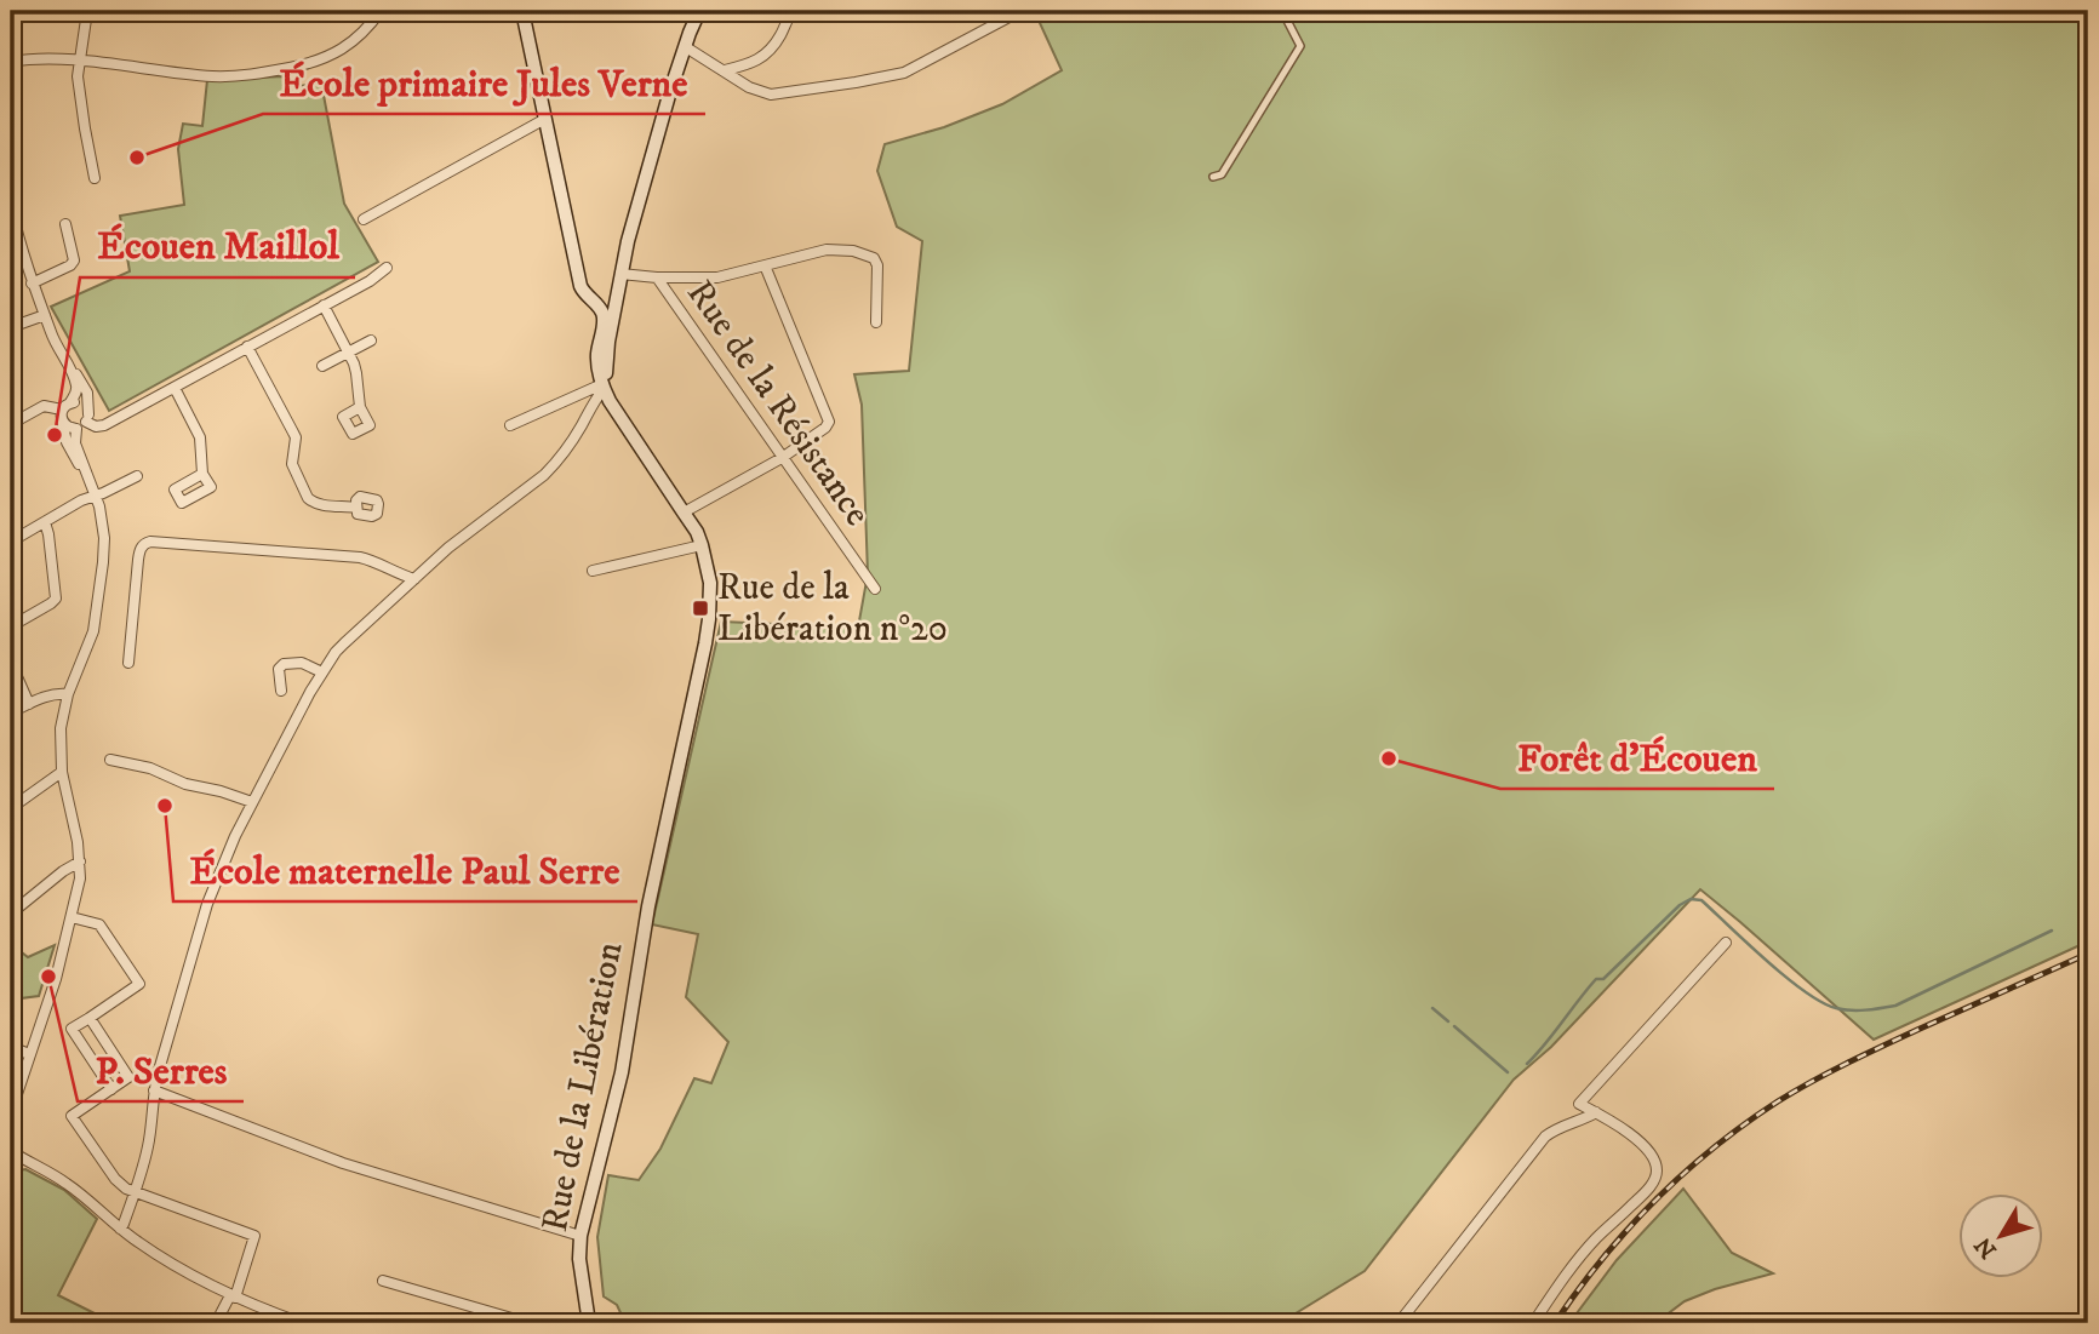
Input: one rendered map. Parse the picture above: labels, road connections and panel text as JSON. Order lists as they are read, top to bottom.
{
  "streets": {
    "main road": ["Rue de la Libération"],
    "street": ["Rue de la Résistance"]
  },
  "places": {
    "other": [
      "École primaire Jules Verne",
      "Écouen Maillol",
      "Forêt d'Écouen",
      "École maternelle Paul Serre",
      "P. Serres"
    ],
    "transit": ["Rue de la Libération n°20"]
  },
  "north": "bottom left"
}
